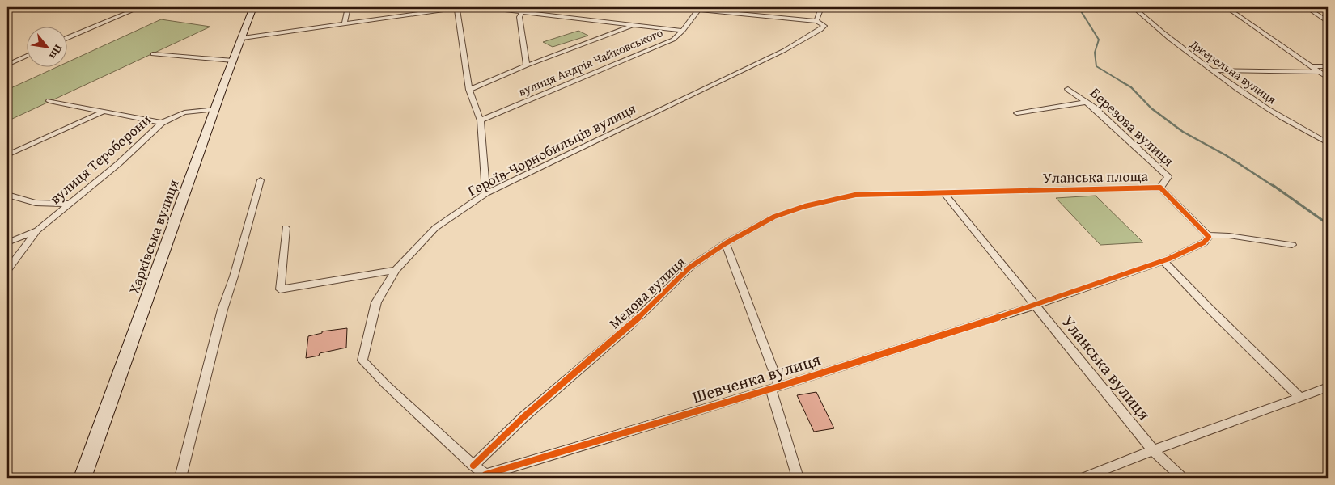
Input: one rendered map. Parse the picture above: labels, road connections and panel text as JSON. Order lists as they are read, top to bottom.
{
  "streets": {
    "street": [
      "вулиця Андрія Чайковського",
      "Джерельна вулиця",
      "Березова вулиця",
      "Героїв-Чорнобильців вулиця",
      "вулиця Тероборони",
      "Уланська площа",
      "Харківська вулиця",
      "Медова вулиця",
      "Уланська вулиця",
      "Шевченка вулиця"
    ]
  },
  "crossings": [
    ["Березова вулиця", "Уланська площа"],
    ["Героїв-Чорнобильців вулиця", "Медова вулиця"],
    ["Героїв-Чорнобильців вулиця", "Шевченка вулиця"],
    ["вулиця Тероборони", "Харківська вулиця"],
    ["Уланська площа", "Медова вулиця"],
    ["Уланська вулиця", "Шевченка вулиця"]
  ],
  "north": "bottom right"
}
